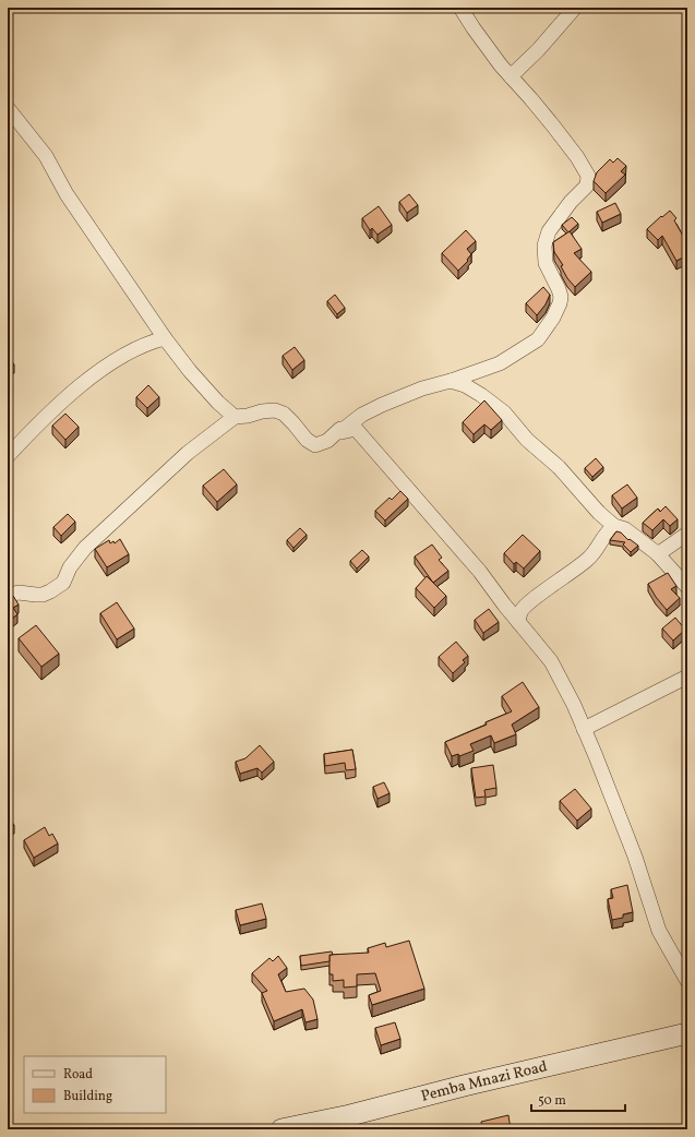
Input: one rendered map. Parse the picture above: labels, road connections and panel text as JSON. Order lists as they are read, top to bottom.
{
  "streets": {
    "main road": ["Pemba Mnazi Road"]
  },
  "legend": ["Road", "Building"],
  "scale_bar": "50 m"
}
